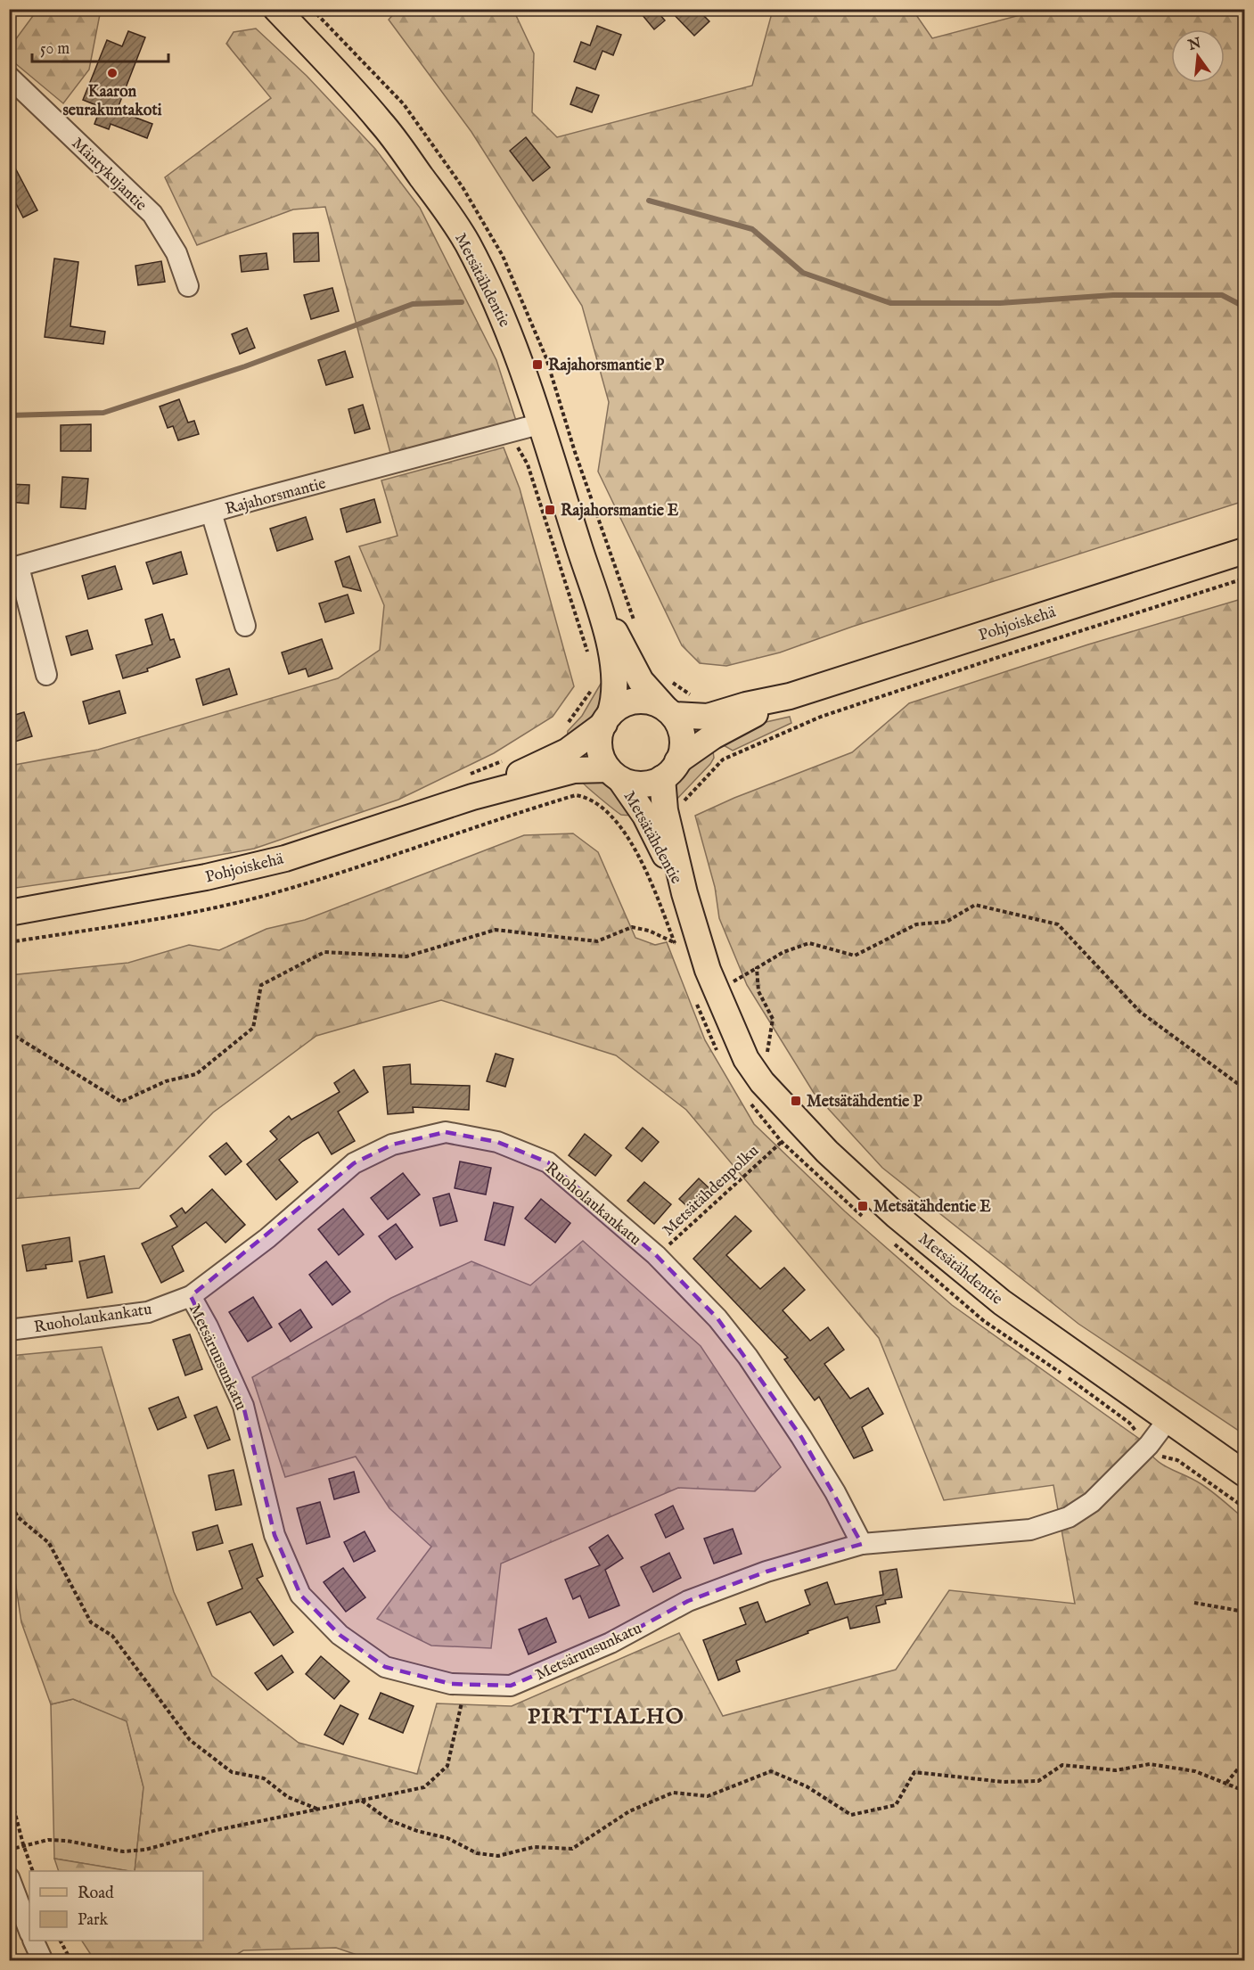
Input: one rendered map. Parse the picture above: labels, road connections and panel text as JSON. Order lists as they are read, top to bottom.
{
  "streets": {
    "main road": ["Metsätähdentie", "Pohjoiskehä"],
    "street": [
      "Mäntykujantie",
      "Rajahorsmantie",
      "Ruoholaukankatu",
      "Metsäruusunkatu"
    ],
    "path": ["Metsätähdenpolku"]
  },
  "crossings": [
    ["Metsätähdentie", "Rajahorsmantie"],
    ["Metsätähdentie", "Pohjoiskehä"],
    ["Metsätähdentie", "Metsäruusunkatu"],
    ["Metsätähdenpolku", "Ruoholaukankatu"],
    ["Ruoholaukankatu", "Metsäruusunkatu"]
  ],
  "districts": ["PIRTTIALHO"],
  "places": {
    "other": ["Kaaron seurakuntakoti"],
    "transit": [
      "Rajahorsmantie P",
      "Rajahorsmantie E",
      "Metsätähdentie P",
      "Metsätähdentie E"
    ]
  },
  "legend": ["Road", "Park"],
  "scale_bar": "50 m",
  "north": "top"
}
